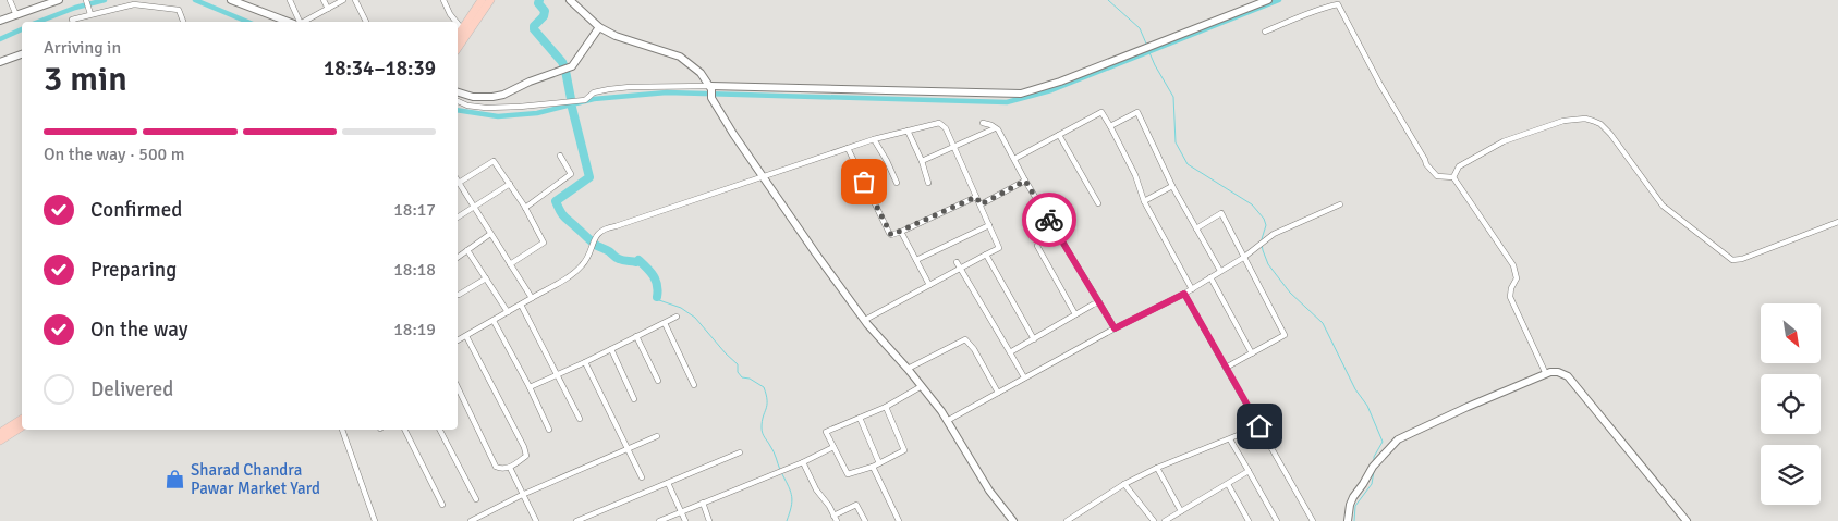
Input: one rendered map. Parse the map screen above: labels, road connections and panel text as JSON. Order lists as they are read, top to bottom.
{
  "places": {
    "shop": ["Sharad Chandra Pawar Market Yard"]
  },
  "north": "bottom right",
  "page": {
    "heading": ["3 min", "Arriving in", "18:34–18:39"],
    "bar": "On the way · 500 m",
    "list": [
      ["Confirmed", "18:17"],
      ["Preparing", "18:18"],
      ["On the way", "18:19"],
      "Delivered"
    ]
  }
}
